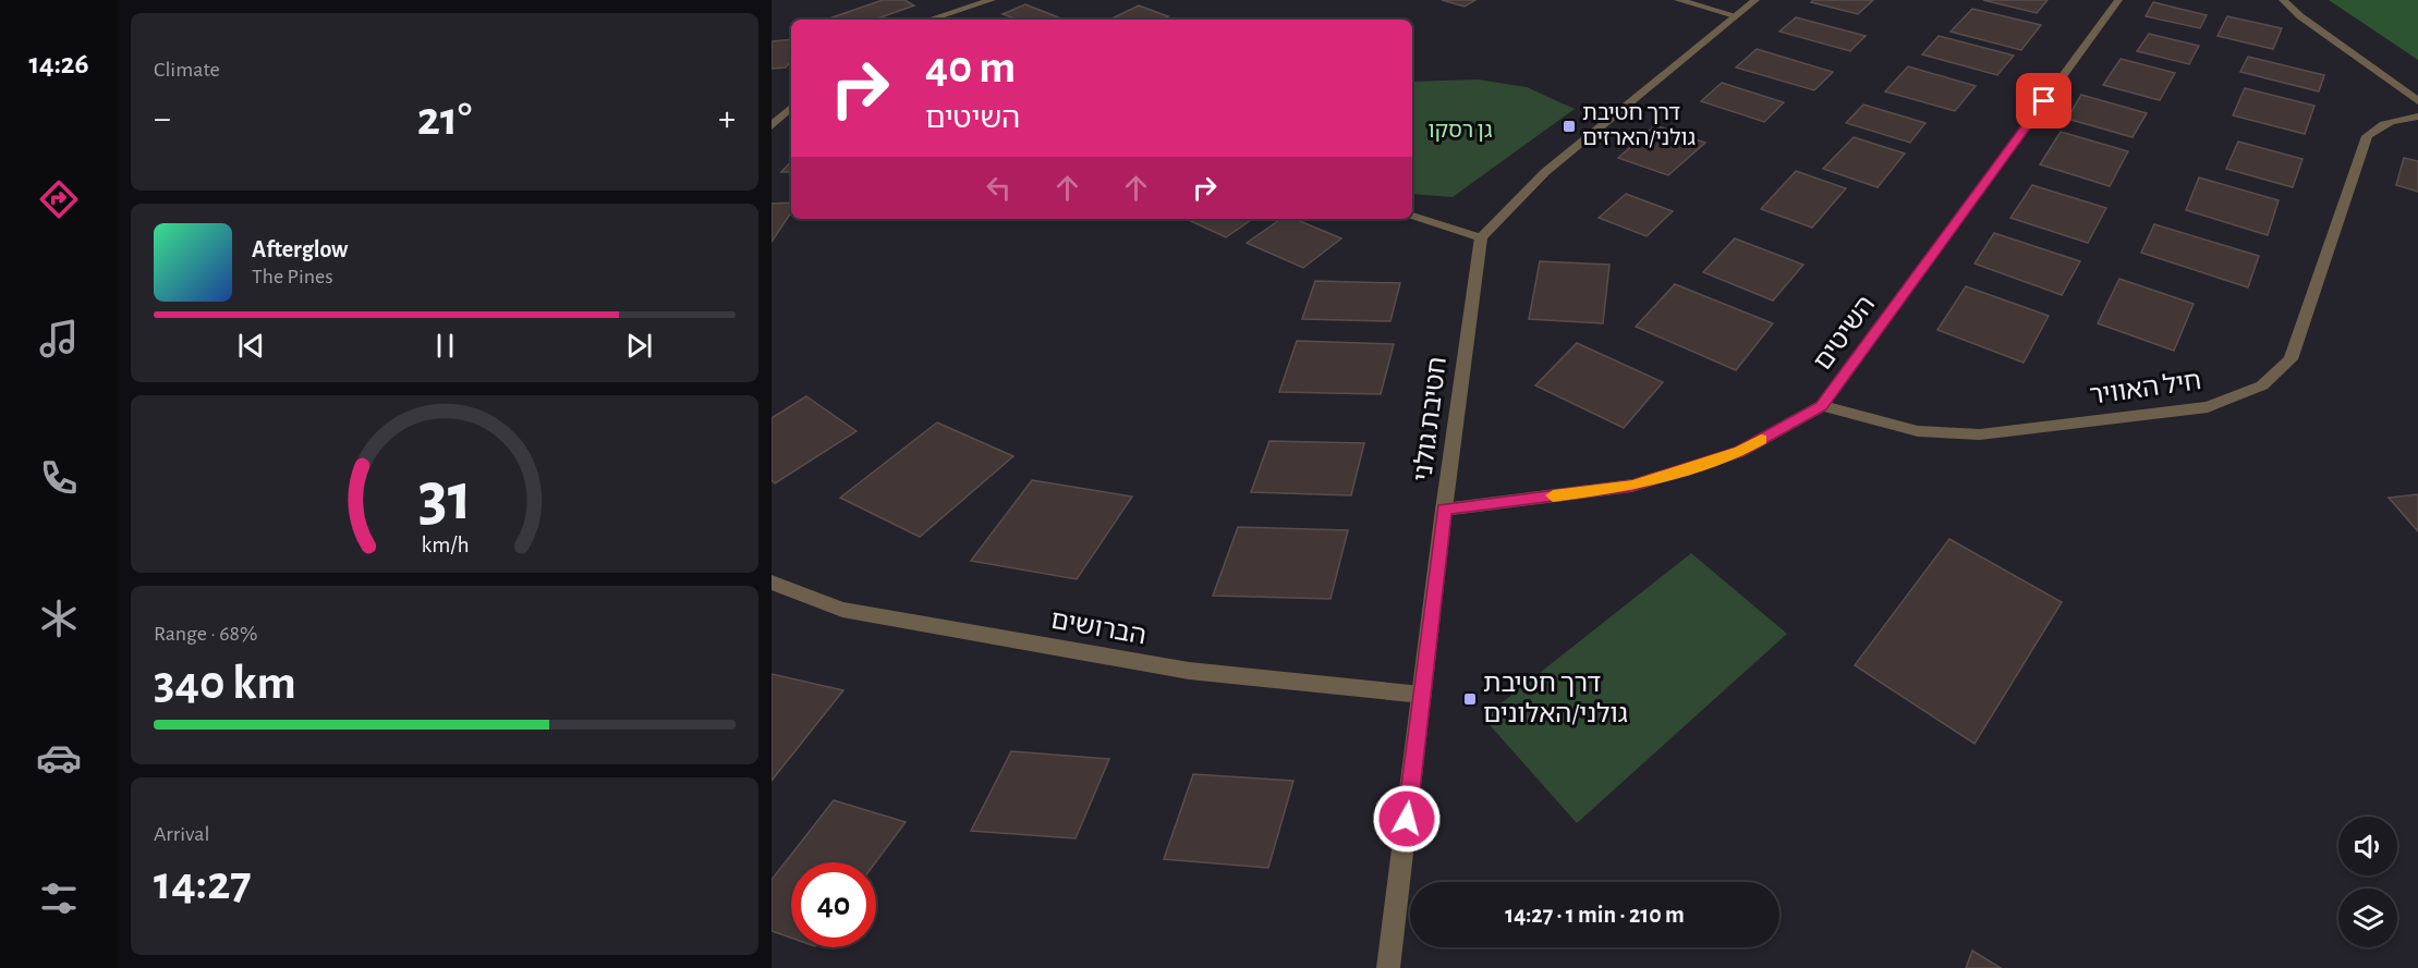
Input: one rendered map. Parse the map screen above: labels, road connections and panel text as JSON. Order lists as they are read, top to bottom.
{
  "streets": {
    "street": [
      "השיטים",
      "חיל האוויר",
      "חטיבת גולני",
      "הברושים"
    ]
  },
  "crossings": [
    ["השיטים", "חיל האוויר"],
    ["השיטים", "חטיבת גולני"],
    ["חטיבת גולני", "הברושים"]
  ],
  "parks": ["גן רסקו"],
  "places": {
    "transit": ["דרך חטיבת גולני/הארזים", "דרך חטיבת גולני/האלונים"]
  },
  "page": {
    "tabs": "14:26",
    "tile": [
      "Climate",
      ["Range · 68%", "340 km"],
      ["Arrival", "14:27"]
    ],
    "turn": ["40 m", "השיטים"],
    "heat": ["−", "21°", "+"],
    "song": ["Afterglow", "The Pines"],
    "limit": "40",
    "trip": "14:27 · 1 min · 210 m",
    "gauge": ["31", "km/h"]
  }
}
